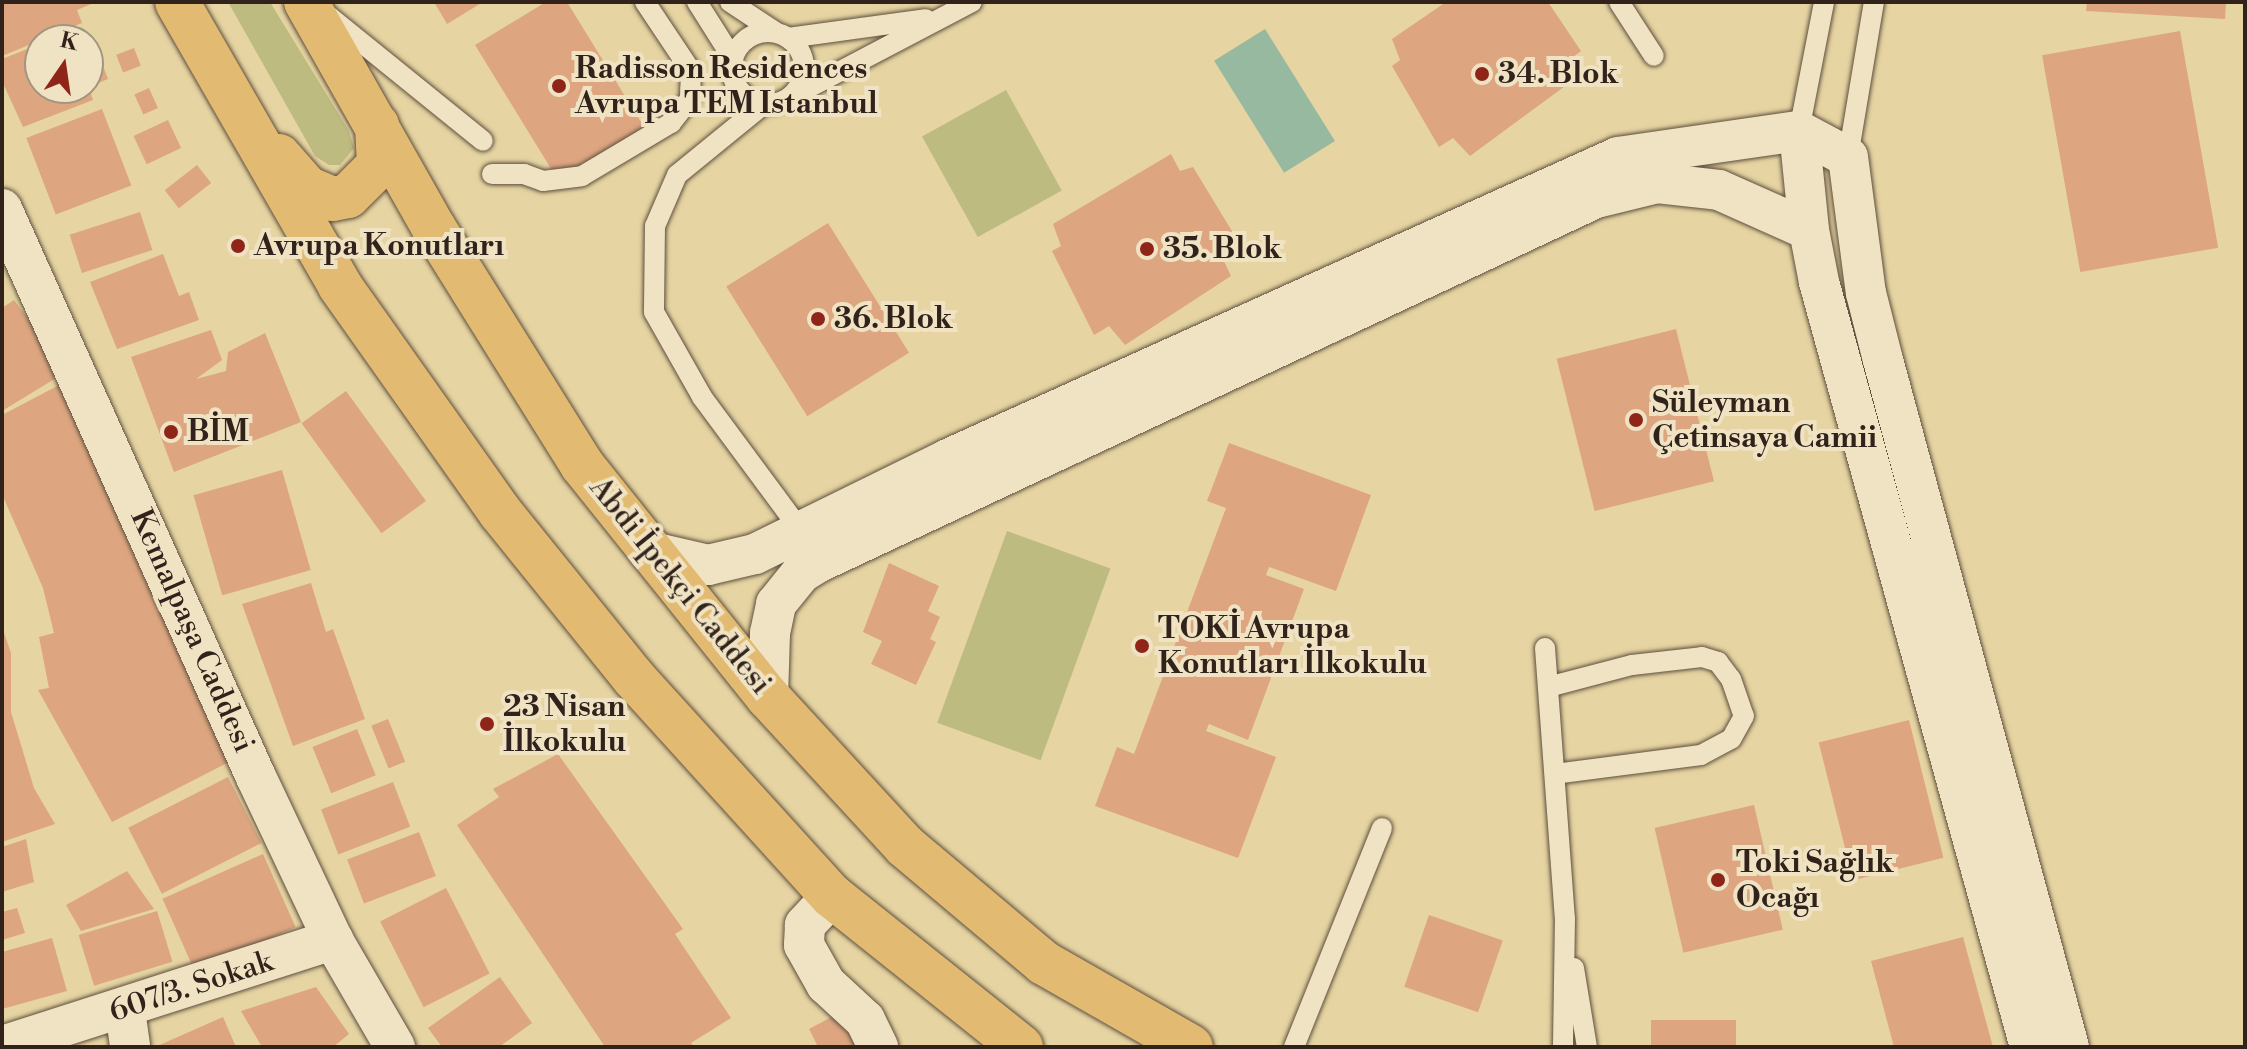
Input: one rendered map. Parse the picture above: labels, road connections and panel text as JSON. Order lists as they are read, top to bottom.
{
  "streets": {
    "main road": ["Abdi İpekçi Caddesi"],
    "street": ["Kemalpaşa Caddesi", "607/3. Sokak"]
  },
  "crossings": [
    ["Kemalpaşa Caddesi", "607/3. Sokak"]
  ],
  "places": [
    "34. Blok",
    "Radisson Residences Avrupa TEM Istanbul",
    "Avrupa Konutları",
    "35. Blok",
    "36. Blok",
    "Süleyman Çetinsaya Camii",
    "BİM",
    "TOKİ Avrupa Konutları İlkokulu",
    "23 Nisan İlkokulu",
    "Toki Sağlık Ocağı"
  ],
  "north": "top"
}
